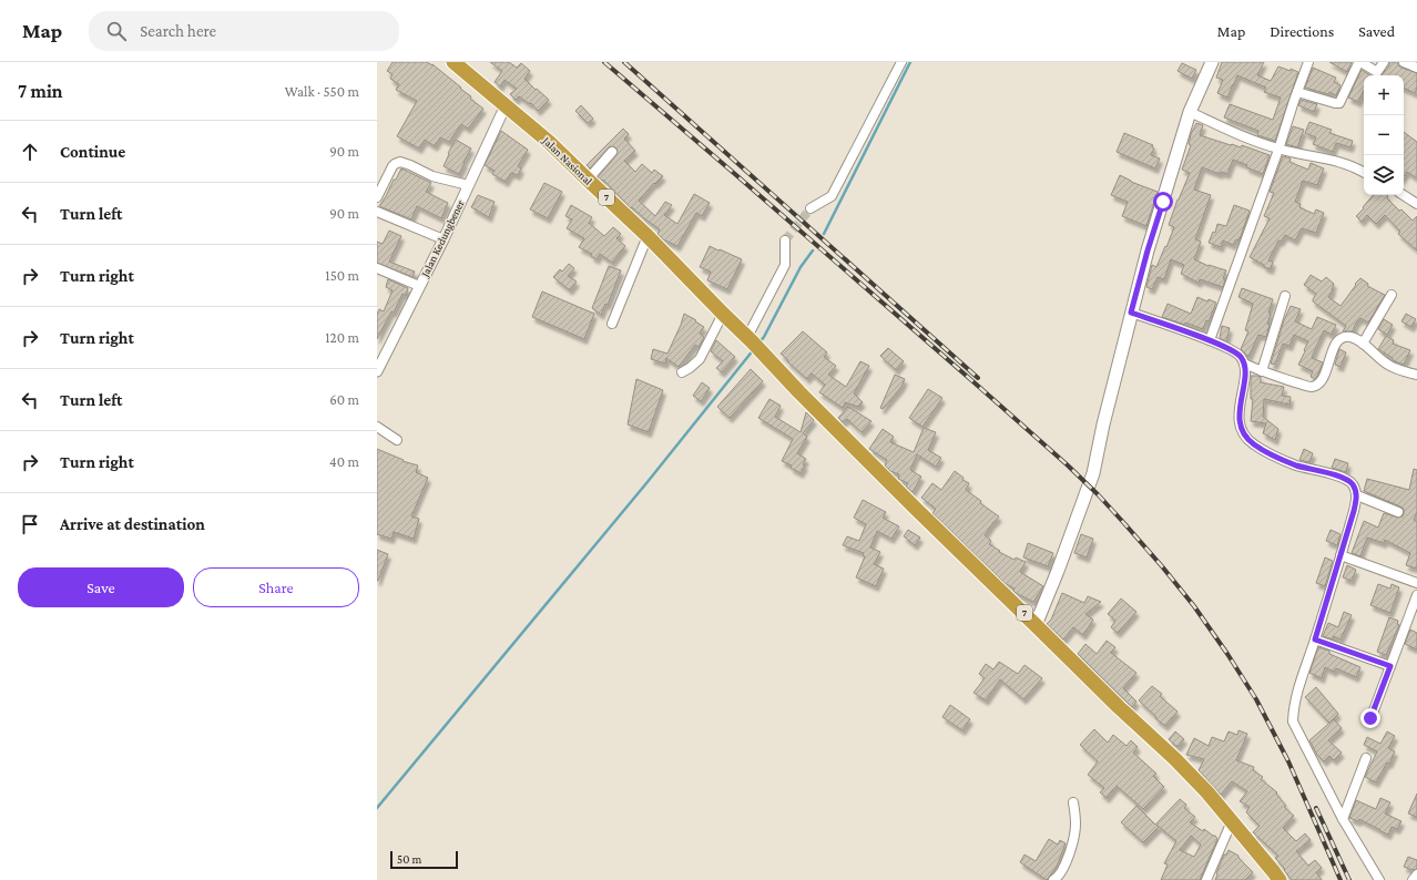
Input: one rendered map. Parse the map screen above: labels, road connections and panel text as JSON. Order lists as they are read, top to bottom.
{
  "streets": {
    "highway": ["Jalan Nasional", "7"],
    "street": ["Jalan Kedungbener"]
  },
  "crossings": [
    ["Jalan Nasional", "7"],
    ["Jalan Nasional", "Jalan Kedungbener"]
  ],
  "scale_bar": "50 m",
  "page": {
    "header": "Map",
    "search": "Search here",
    "nav": ["Map", "Directions", "Saved"],
    "heading": ["7 min", "Walk · 550 m"],
    "map_buttons": ["+", "−"],
    "list": [
      ["Continue", "90 m"],
      ["Turn left", "90 m"],
      ["Turn right", "150 m"],
      ["Turn right", "120 m"],
      ["Turn left", "60 m"],
      ["Turn right", "40 m"],
      "Arrive at destination"
    ],
    "buttons": ["Save", "Share"],
    "scale": "50 m"
  }
}
